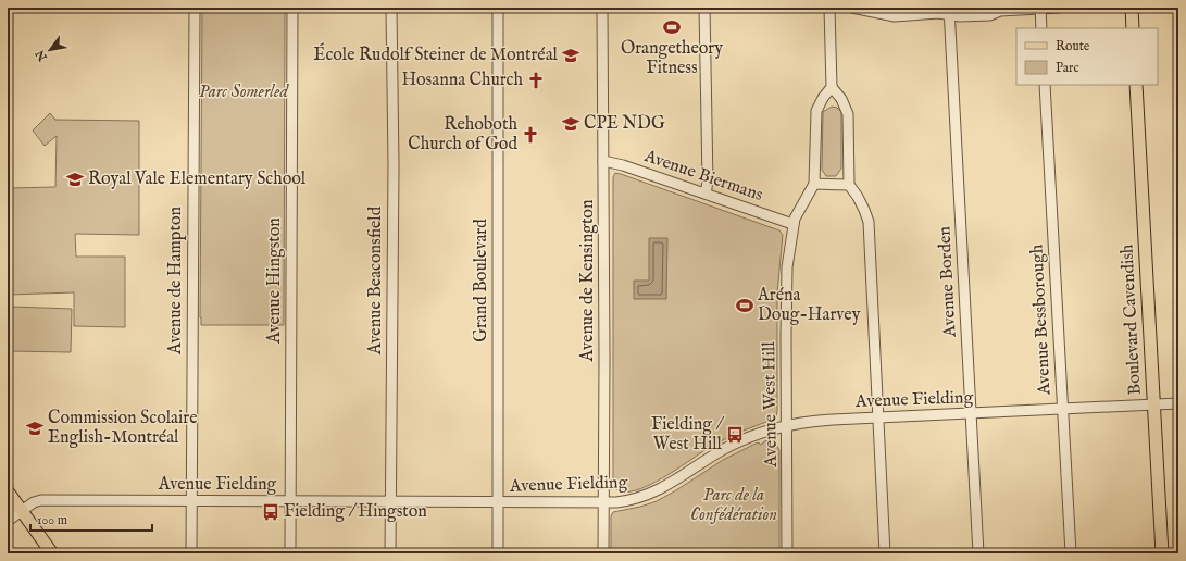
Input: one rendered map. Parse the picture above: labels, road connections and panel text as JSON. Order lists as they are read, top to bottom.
{
  "streets": {
    "main road": ["Boulevard Cavendish"],
    "street": [
      "Avenue Biermans",
      "Avenue de Hampton",
      "Avenue Hingston",
      "Avenue Beaconsfield",
      "Grand Boulevard",
      "Avenue de Kensington",
      "Avenue Borden",
      "Avenue Bessborough",
      "Avenue Fielding",
      "Avenue West Hill"
    ]
  },
  "crossings": [
    ["Avenue Biermans", "Avenue de Kensington"],
    ["Avenue Biermans", "Avenue West Hill"],
    ["Avenue de Hampton", "Avenue Fielding"],
    ["Avenue Hingston", "Avenue Fielding"],
    ["Avenue Beaconsfield", "Avenue Fielding"],
    ["Grand Boulevard", "Avenue Fielding"],
    ["Avenue de Kensington", "Avenue Fielding"],
    ["Avenue Borden", "Avenue Fielding"],
    ["Avenue Bessborough", "Avenue Fielding"],
    ["Boulevard Cavendish", "Avenue Fielding"],
    ["Avenue Fielding", "Avenue West Hill"]
  ],
  "parks": ["Parc Somerled", "Parc de la Confédération"],
  "places": {
    "sports": ["Orangetheory Fitness", "Aréna Doug-Harvey"],
    "school or university": [
      "École Rudolf Steiner de Montréal",
      "CPE NDG",
      "Royal Vale Elementary School",
      "Commission Scolaire English-Montréal"
    ],
    "church": ["Hosanna Church", "Rehoboth Church of God"],
    "bus stop": ["Fielding / West Hill", "Fielding / Hingston"]
  },
  "legend": ["Route", "Parc"],
  "scale_bar": "100 m",
  "north": "bottom left"
}
